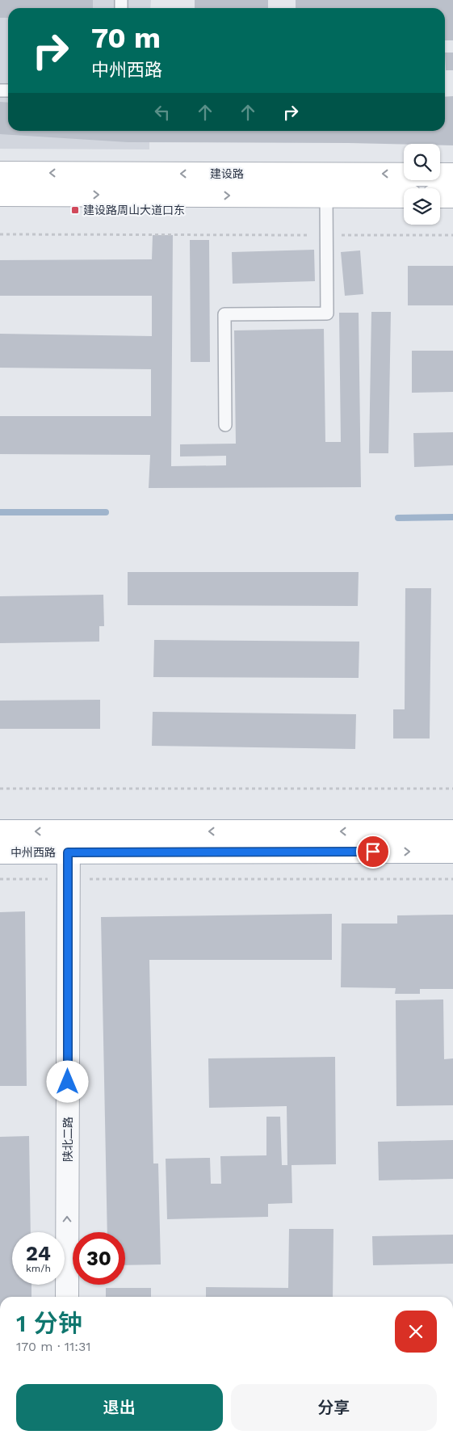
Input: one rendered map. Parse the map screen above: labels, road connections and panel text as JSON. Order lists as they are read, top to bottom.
{
  "streets": {
    "main road": ["建设路", "中州西路"],
    "street": ["陕北二路"]
  },
  "crossings": [
    ["中州西路", "陕北二路"]
  ],
  "one_way": ["陕北二路"],
  "places": {
    "transit": ["建设路周山大道口东"]
  },
  "page": {
    "turn": ["70 m", "中州西路"],
    "speed": "24 km/h",
    "limit": "30",
    "heading": ["1 分钟", "170 m · 11:31"],
    "buttons": ["退出", "分享"]
  }
}
